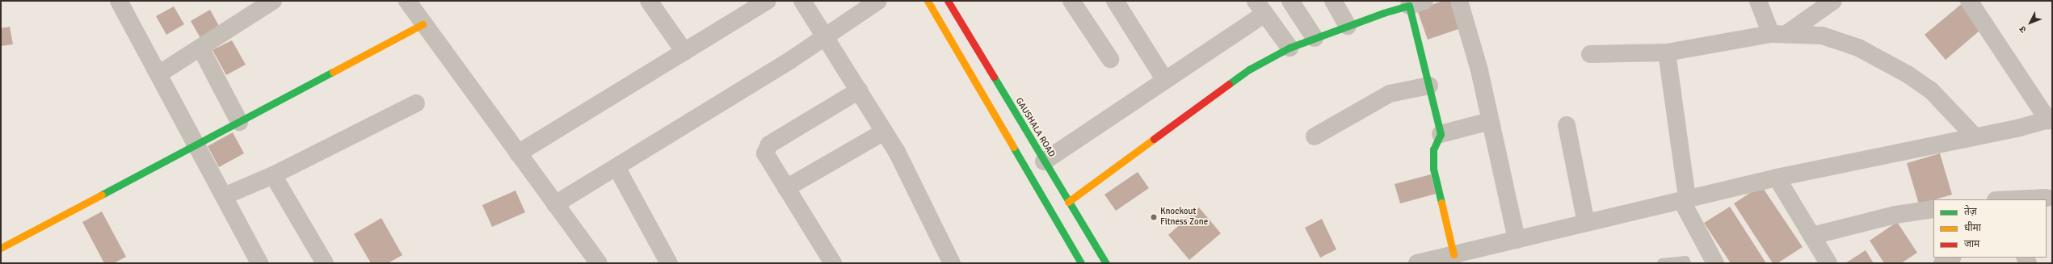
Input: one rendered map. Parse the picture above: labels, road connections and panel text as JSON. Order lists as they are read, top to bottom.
{
  "streets": {
    "street": ["GAUSHALA ROAD"]
  },
  "places": ["Knockout Fitness Zone"],
  "legend": ["तेज़", "धीमा", "जाम"],
  "north": "bottom left"
}
